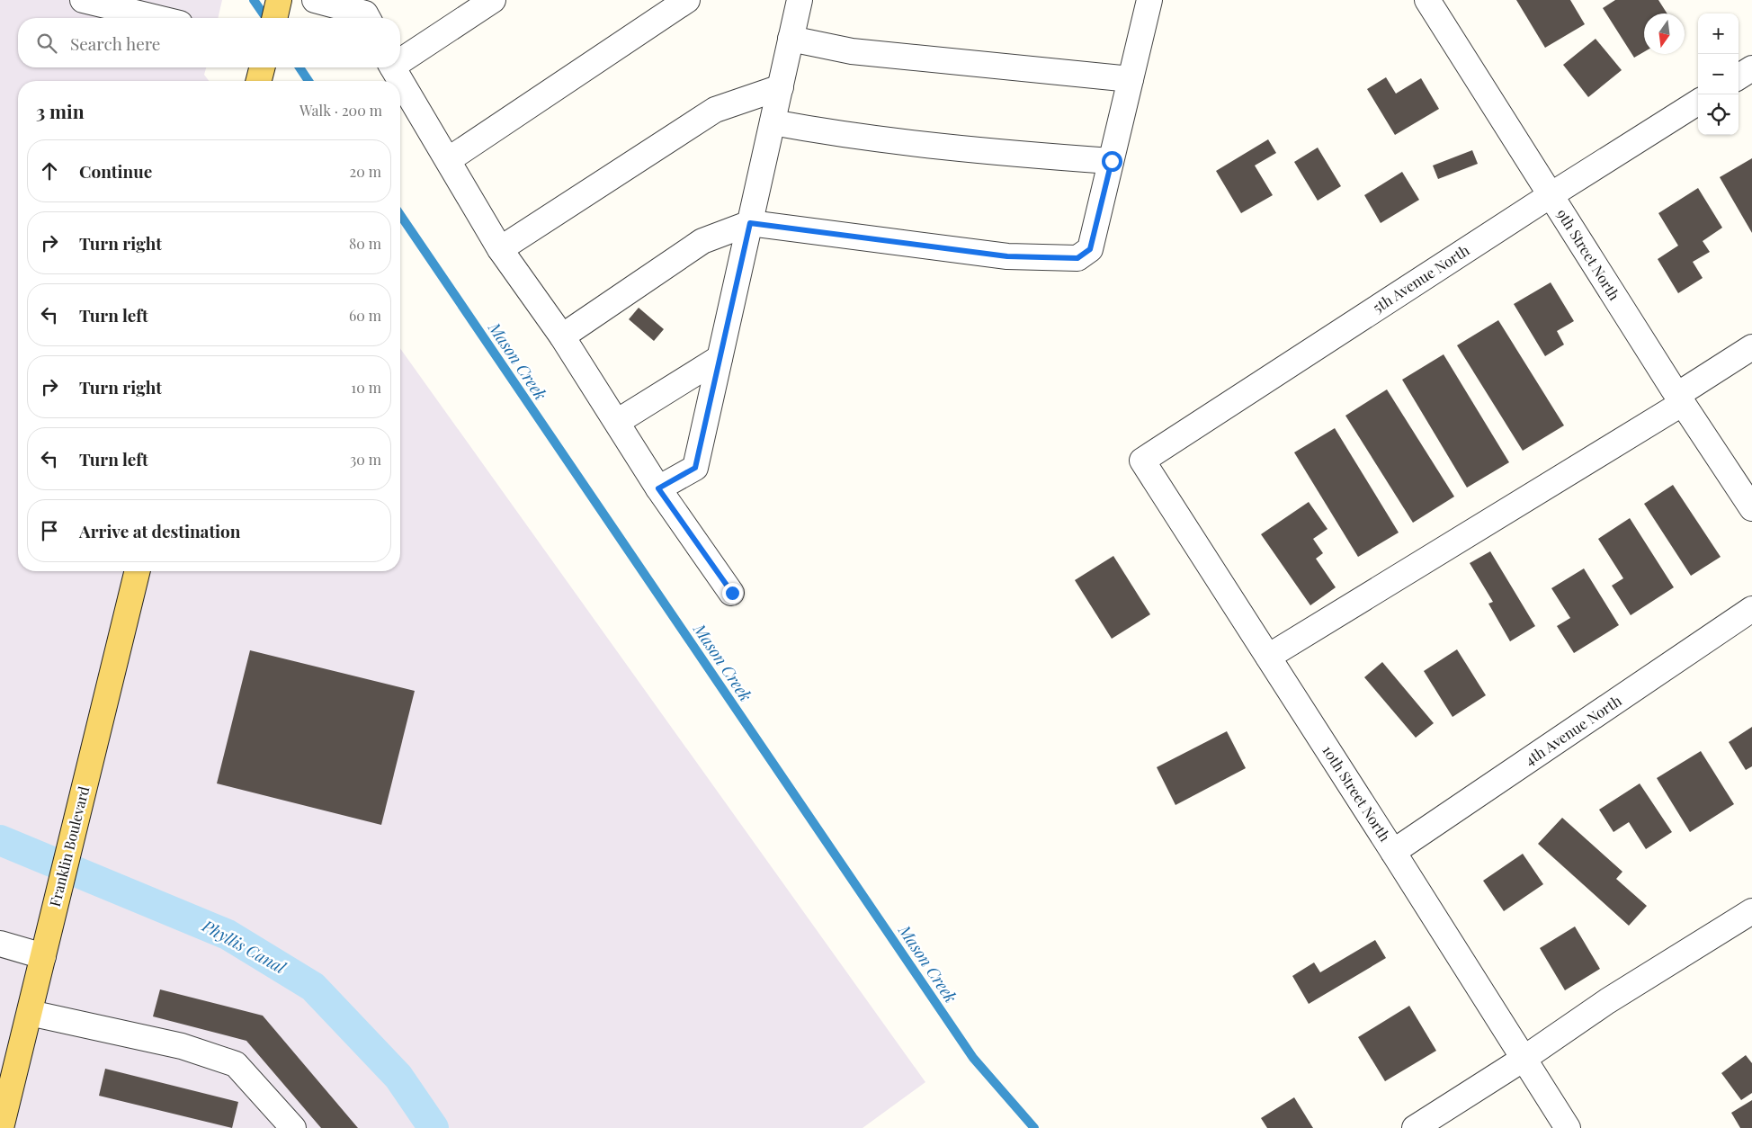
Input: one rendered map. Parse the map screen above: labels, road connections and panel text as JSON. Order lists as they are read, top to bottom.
{
  "streets": {
    "main road": ["Franklin Boulevard"],
    "street": [
      "9th Street North",
      "5th Avenue North",
      "4th Avenue North",
      "10th Street North"
    ]
  },
  "crossings": [
    ["9th Street North", "5th Avenue North"],
    ["5th Avenue North", "10th Street North"],
    ["4th Avenue North", "10th Street North"]
  ],
  "water": ["Mason Creek", "Phyllis Canal"],
  "north": "bottom",
  "page": {
    "map_buttons": ["+", "−"],
    "search": "Search here",
    "heading": ["3 min", "Walk · 200 m"],
    "list": [
      ["Continue", "20 m"],
      ["Turn right", "80 m"],
      ["Turn left", "60 m"],
      ["Turn right", "10 m"],
      ["Turn left", "30 m"],
      "Arrive at destination"
    ]
  }
}
